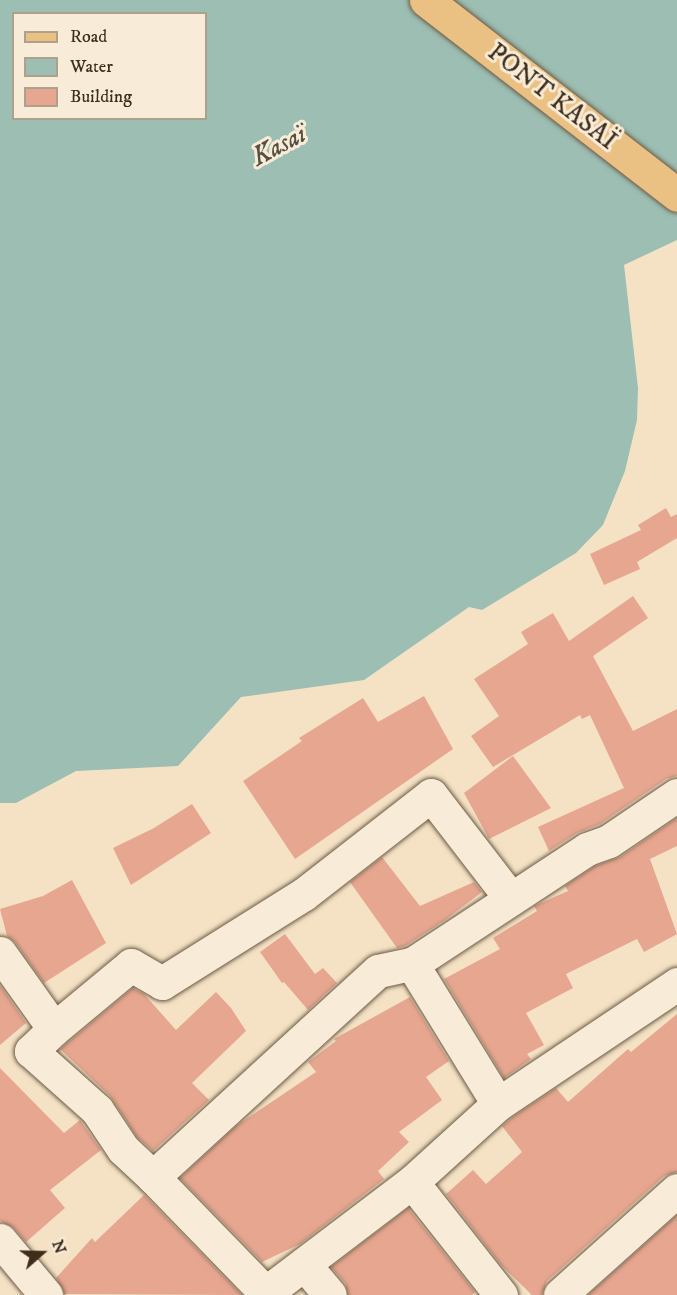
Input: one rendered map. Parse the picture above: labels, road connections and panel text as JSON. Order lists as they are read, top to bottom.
{
  "streets": {
    "main road": ["PONT KASAÏ"]
  },
  "water": ["Kasaï"],
  "legend": ["Road", "Water", "Building"],
  "north": "right"
}
